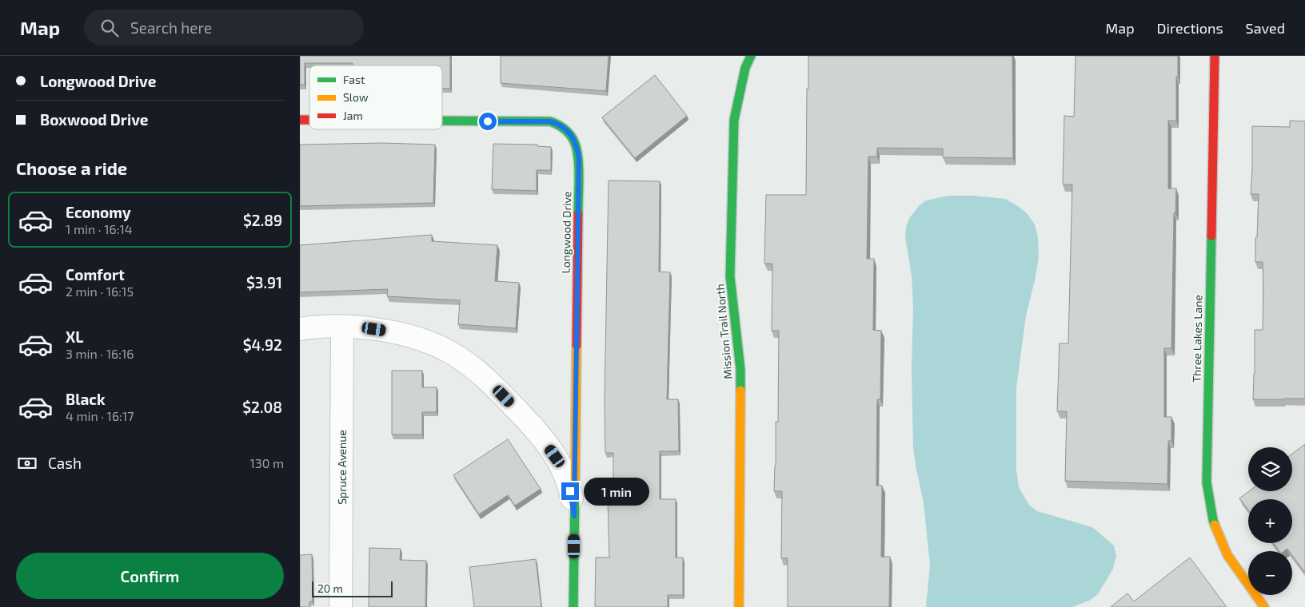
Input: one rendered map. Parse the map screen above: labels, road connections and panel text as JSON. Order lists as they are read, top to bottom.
{
  "streets": {
    "street": [
      "Longwood Drive",
      "Mission Trail North",
      "Three Lakes Lane",
      "Spruce Avenue"
    ]
  },
  "legend": ["Fast", "Slow", "Jam"],
  "scale_bar": "20 m",
  "page": {
    "header": "Map",
    "search": "Search here",
    "nav": ["Map", "Directions", "Saved"],
    "banner": ["Longwood Drive", "Boxwood Drive"],
    "heading": "Choose a ride",
    "list": [
      {
        "name": "Economy",
        "note": "1 min · 16:14",
        "value": "$2.89"
      },
      {
        "name": "Comfort",
        "note": "2 min · 16:15",
        "value": "$3.91"
      },
      {
        "name": "XL",
        "note": "3 min · 16:16",
        "value": "$4.92"
      },
      {
        "name": "Black",
        "note": "4 min · 16:17",
        "value": "$2.08"
      }
    ],
    "pay": ["Cash", "130 m"],
    "map_buttons": ["+", "−"],
    "bubble": "1 min",
    "buttons": "Confirm",
    "scale": "20 m"
  }
}
